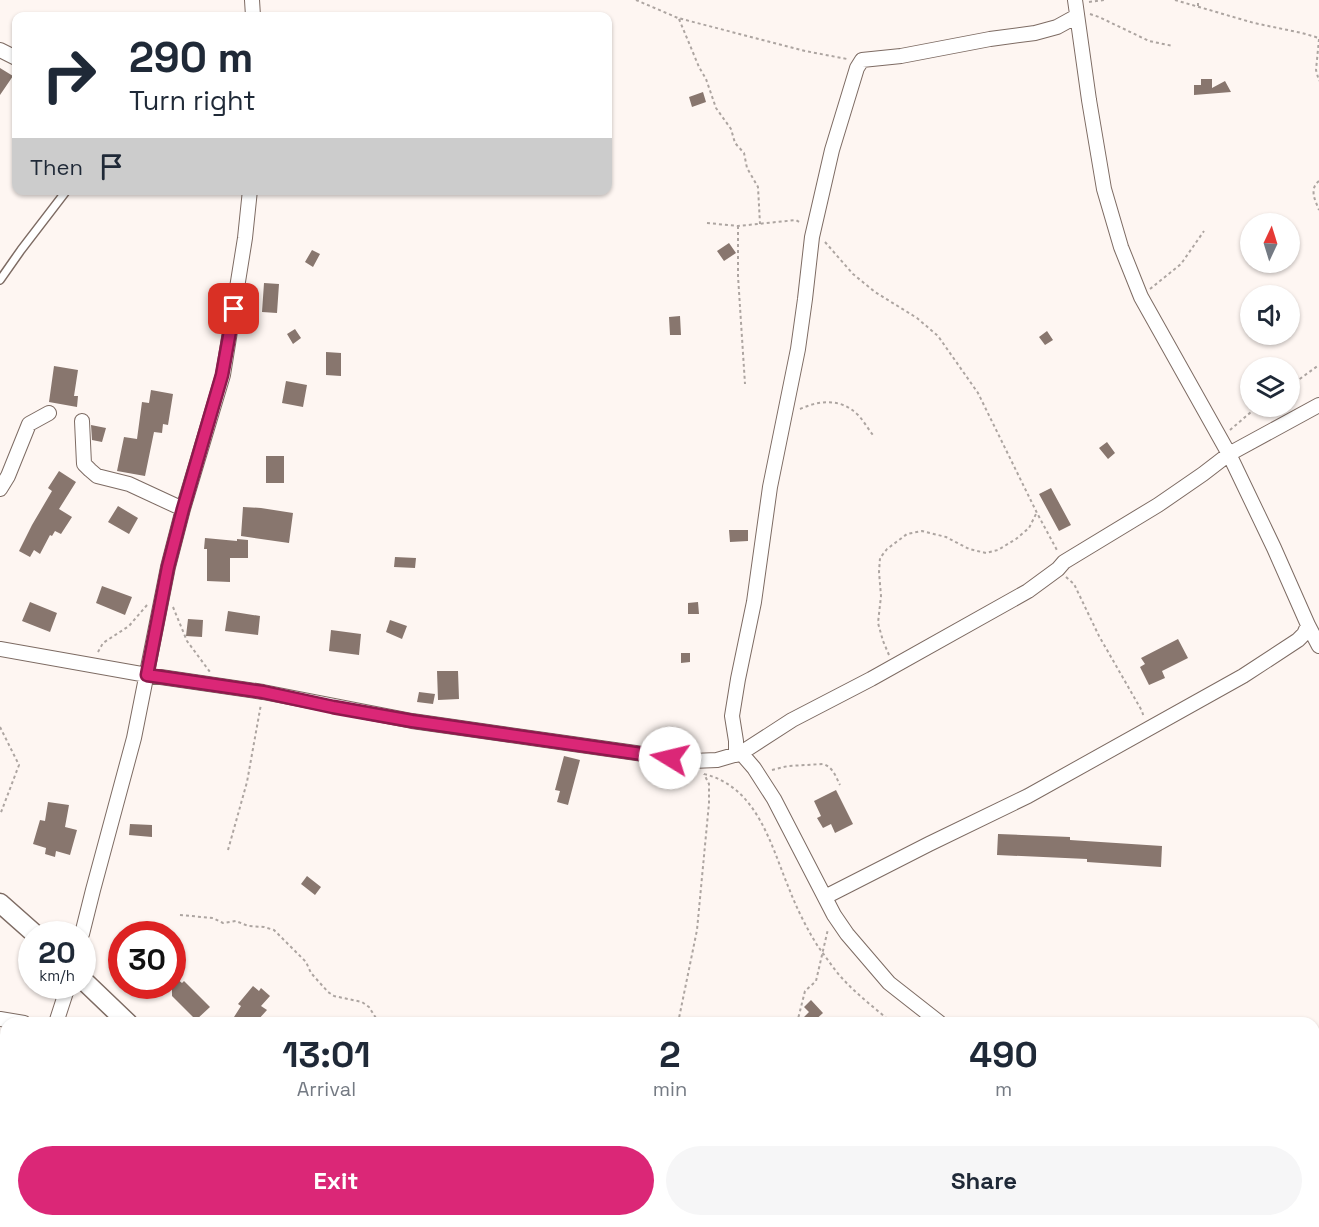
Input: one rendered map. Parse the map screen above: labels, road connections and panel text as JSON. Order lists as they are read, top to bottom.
{
  "north": "top",
  "page": {
    "turn": ["290 m", "Turn right"],
    "then": "Then",
    "speed": "20 km/h",
    "limit": "30",
    "eta": [
      "13:01",
      "Arrival",
      "2",
      "min",
      "490",
      "m"
    ],
    "buttons": ["Exit", "Share"]
  }
}
